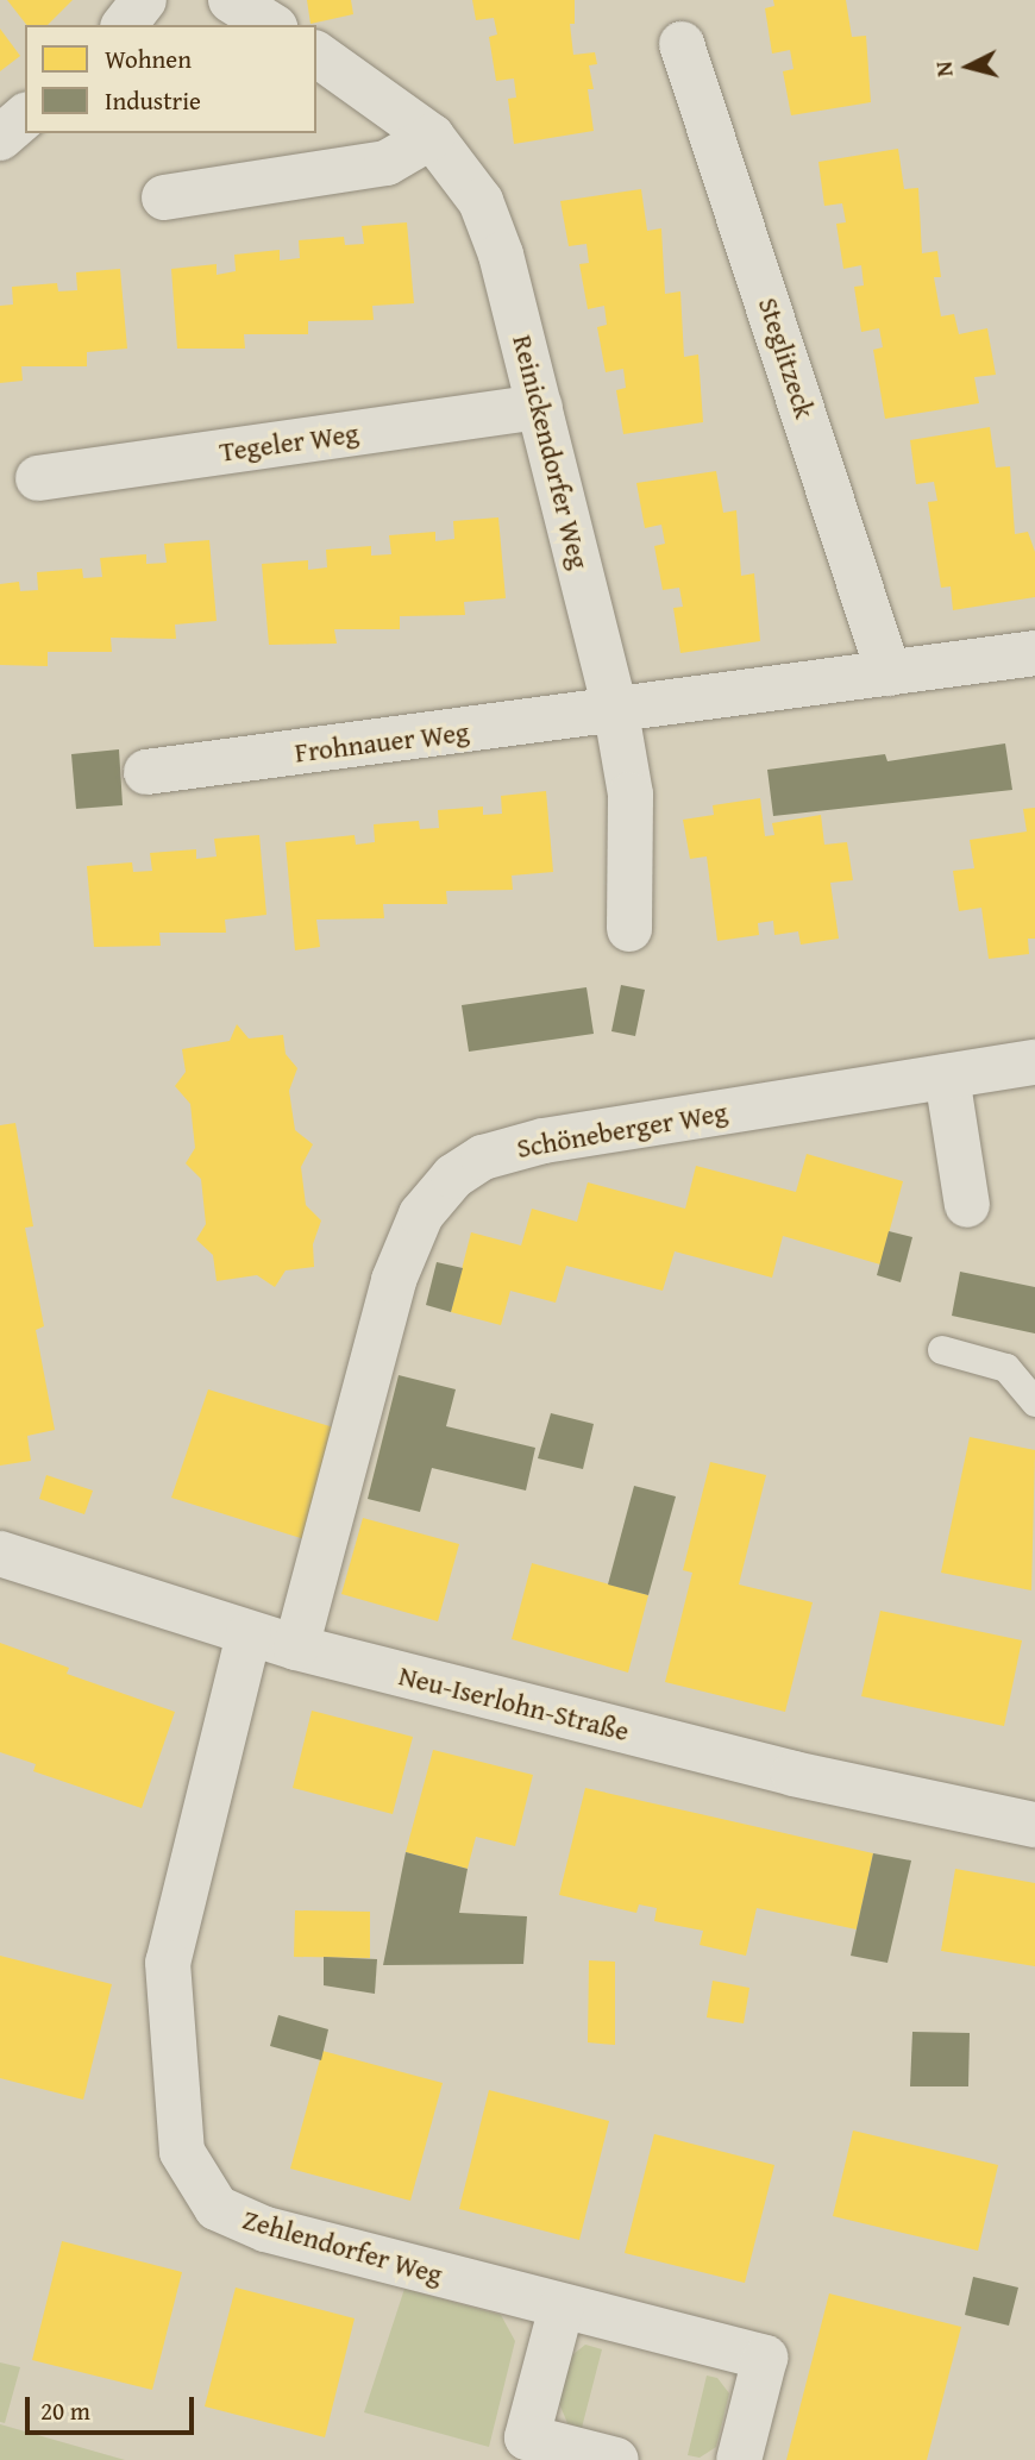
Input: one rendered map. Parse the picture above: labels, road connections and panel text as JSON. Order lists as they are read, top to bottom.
{
  "streets": {
    "street": [
      "Steglitzeck",
      "Tegeler Weg",
      "Reinickendorfer Weg",
      "Frohnauer Weg",
      "Schöneberger Weg",
      "Neu-Iserlohn-Straße",
      "Zehlendorfer Weg"
    ]
  },
  "crossings": [
    ["Tegeler Weg", "Reinickendorfer Weg"],
    ["Reinickendorfer Weg", "Frohnauer Weg"],
    ["Schöneberger Weg", "Neu-Iserlohn-Straße"],
    ["Neu-Iserlohn-Straße", "Zehlendorfer Weg"]
  ],
  "legend": ["Wohnen", "Industrie"],
  "scale_bar": "20 m",
  "north": "left"
}
